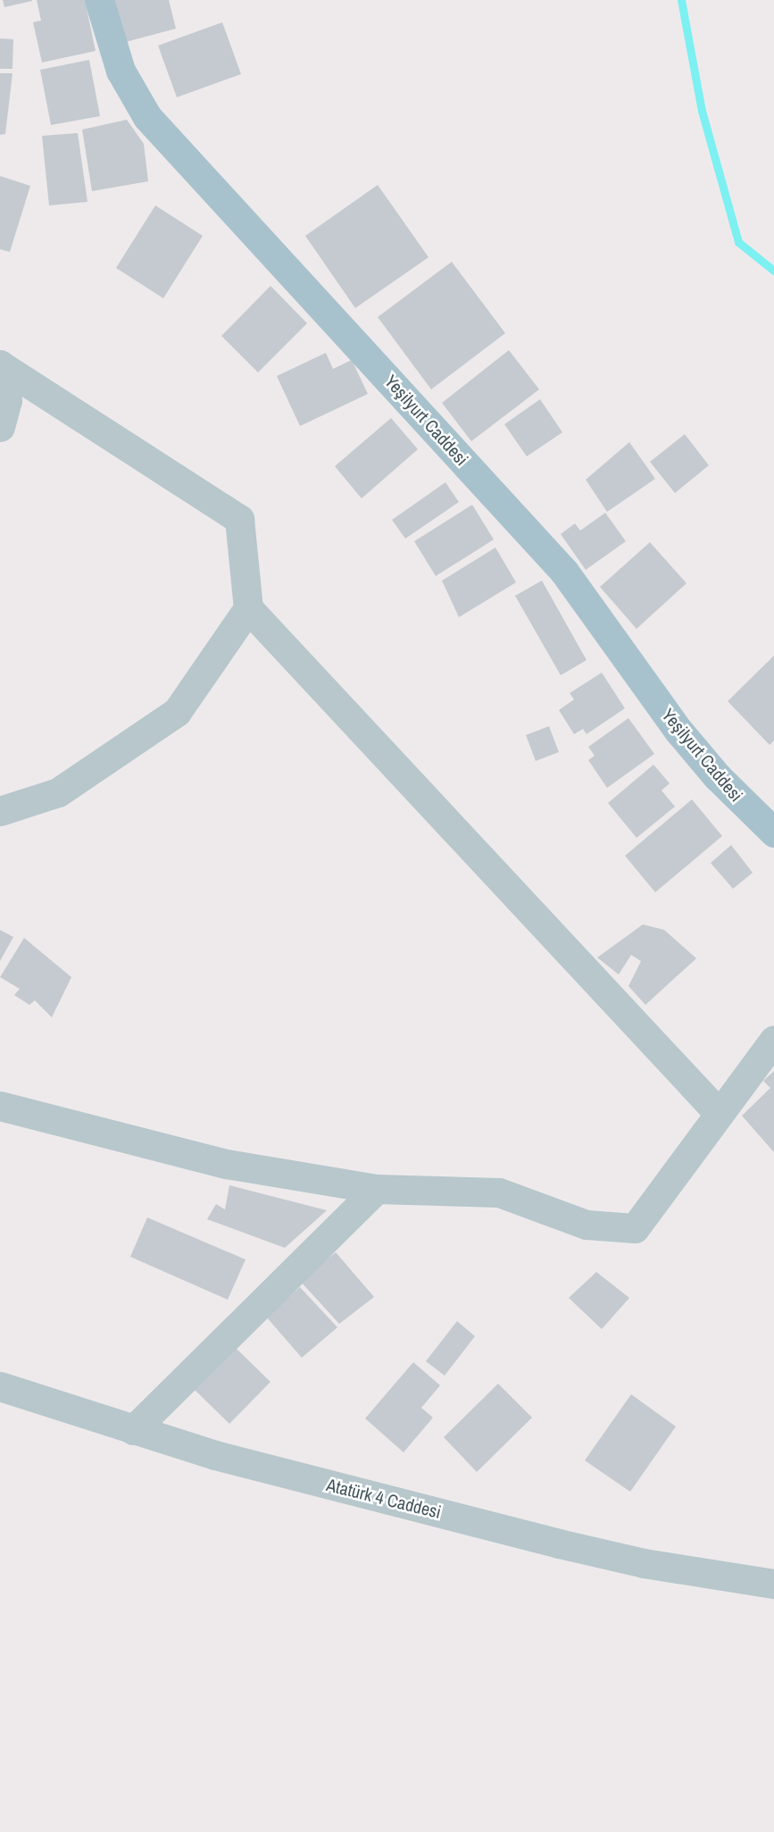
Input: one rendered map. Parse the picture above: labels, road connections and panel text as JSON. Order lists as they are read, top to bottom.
{
  "streets": {
    "main road": ["Yeşilyurt Caddesi"],
    "street": ["Atatürk 4 Caddesi"]
  }
}
